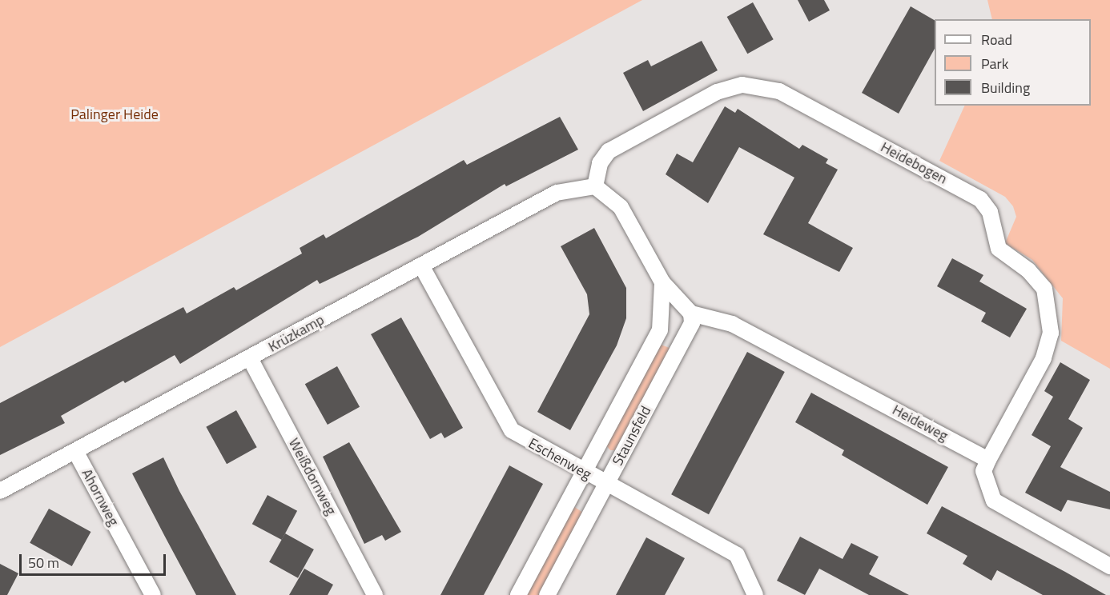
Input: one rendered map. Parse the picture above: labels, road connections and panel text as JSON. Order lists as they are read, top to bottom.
{
  "streets": {
    "street": [
      "Heidebogen",
      "Krüzkamp",
      "Heideweg",
      "Staunsfeld",
      "Eschenweg",
      "Weißdornweg",
      "Ahornweg"
    ]
  },
  "crossings": [
    ["Heidebogen", "Krüzkamp"],
    ["Heidebogen", "Heideweg"],
    ["Krüzkamp", "Eschenweg"],
    ["Krüzkamp", "Weißdornweg"],
    ["Krüzkamp", "Ahornweg"],
    ["Heideweg", "Staunsfeld"],
    ["Staunsfeld", "Eschenweg"]
  ],
  "parks": ["Palinger Heide"],
  "legend": ["Road", "Park", "Building"],
  "scale_bar": "50 m"
}
